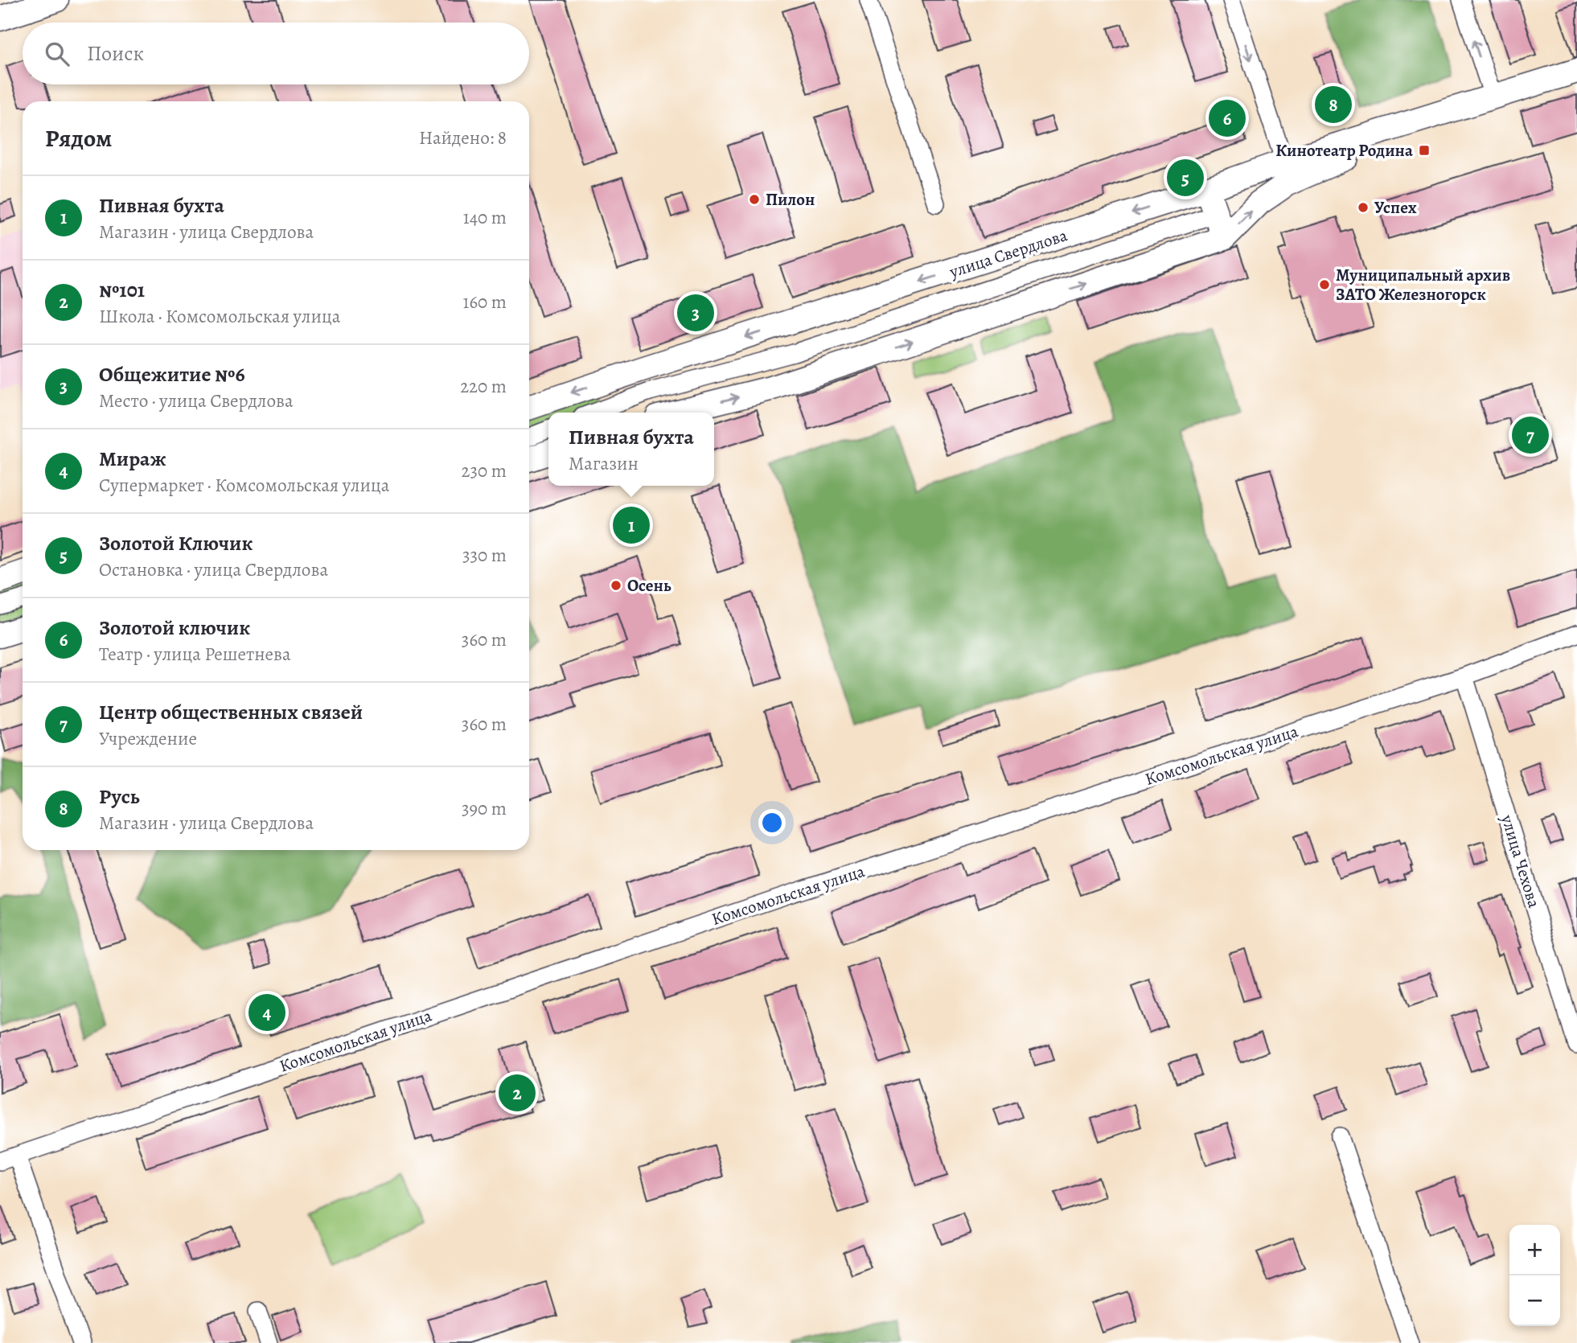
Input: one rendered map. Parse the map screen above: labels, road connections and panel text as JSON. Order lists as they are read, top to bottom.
{
  "streets": {
    "street": ["улица Свердлова", "Комсомольская улица", "улица Чехова"]
  },
  "crossings": [
    ["Комсомольская улица", "улица Чехова"]
  ],
  "places": {
    "transit": ["Кинотеатр Родина"],
    "other": [
      "Пилон",
      "Успех",
      "Муниципальный архив ЗАТО Железногорск",
      "Осень"
    ]
  },
  "page": {
    "search": "Поиск",
    "pins": [
      "8",
      "6",
      "5",
      "3",
      "7",
      "1",
      "4",
      "2"
    ],
    "heading": ["Рядом", "Найдено: 8"],
    "list": [
      {
        "mark": "1",
        "name": "Пивная бухта",
        "note": "Магазин · улица Свердлова",
        "value": "140 m"
      },
      {
        "mark": "2",
        "name": "№101",
        "note": "Школа · Комсомольская улица",
        "value": "160 m"
      },
      {
        "mark": "3",
        "name": "Общежитие №6",
        "note": "Место · улица Свердлова",
        "value": "220 m"
      },
      {
        "mark": "4",
        "name": "Мираж",
        "note": "Супермаркет · Комсомольская улица",
        "value": "230 m"
      },
      {
        "mark": "5",
        "name": "Золотой Ключик",
        "note": "Остановка · улица Свердлова",
        "value": "330 m"
      },
      {
        "mark": "6",
        "name": "Золотой ключик",
        "note": "Театр · улица Решетнева",
        "value": "360 m"
      },
      {
        "mark": "7",
        "name": "Центр общественных связей",
        "note": "Учреждение",
        "value": "360 m"
      },
      {
        "mark": "8",
        "name": "Русь",
        "note": "Магазин · улица Свердлова",
        "value": "390 m"
      }
    ],
    "popup": ["Пивная бухта", "Магазин"],
    "map_buttons": ["+", "−"]
  }
}
